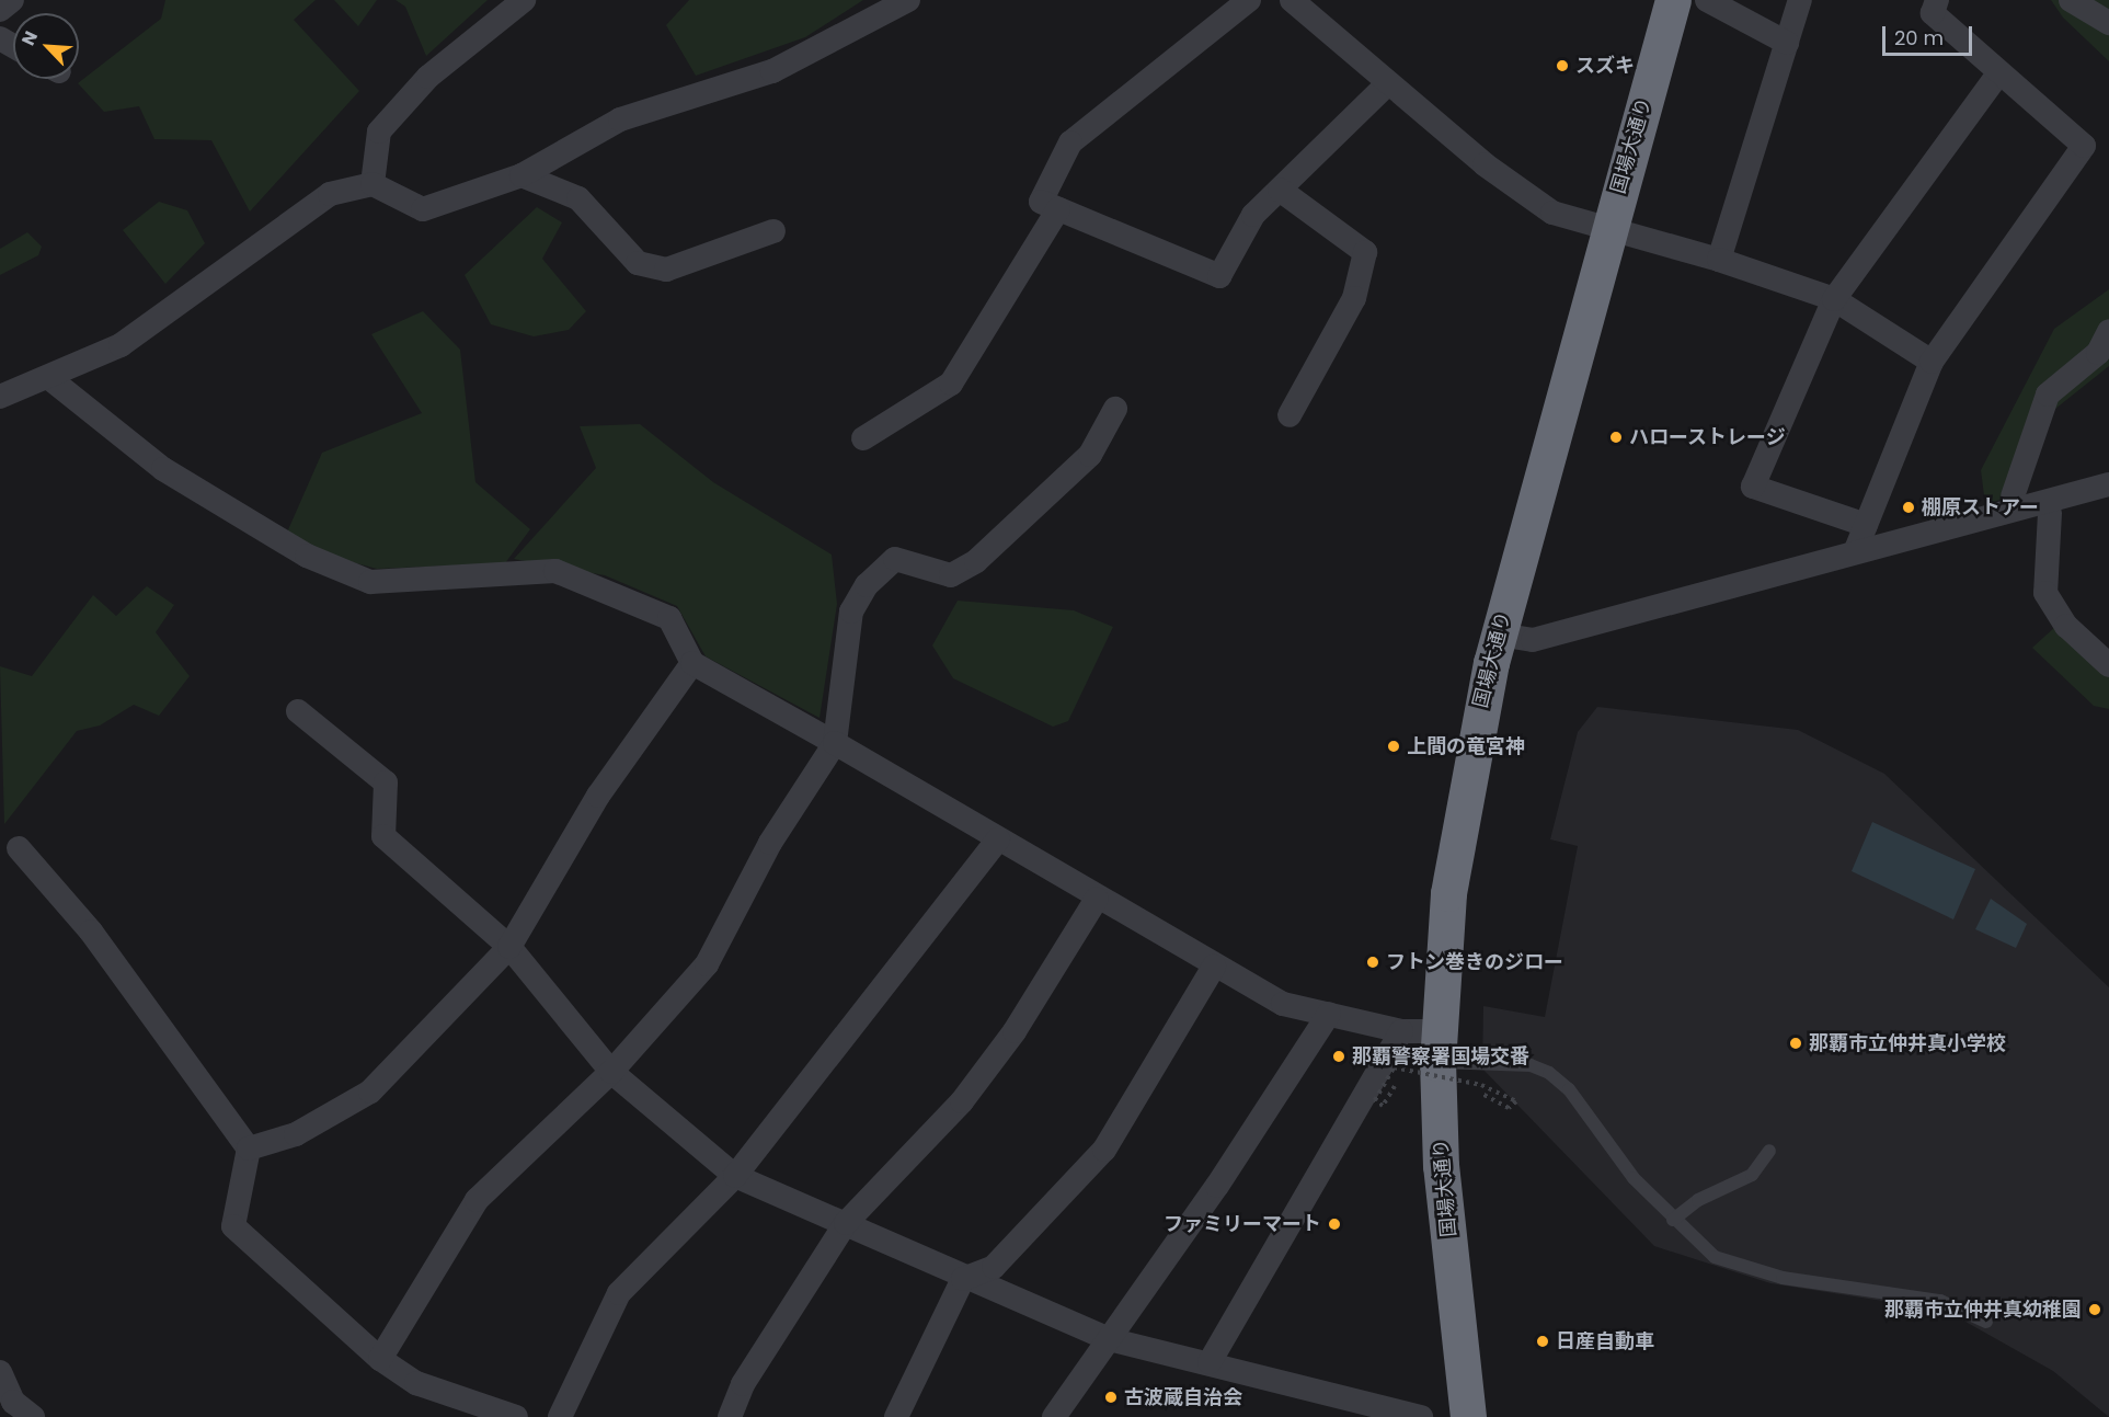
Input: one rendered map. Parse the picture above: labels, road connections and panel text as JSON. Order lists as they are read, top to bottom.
{
  "streets": {
    "highway": ["国場大通り"]
  },
  "places": [
    "スズキ",
    "ハローストレージ",
    "棚原ストアー",
    "上間の竜宮神",
    "フトン巻きのジロー",
    "那覇市立仲井真小学校",
    "那覇警察署国場交番",
    "ファミリーマート",
    "那覇市立仲井真幼稚園",
    "日産自動車",
    "古波蔵自治会"
  ],
  "scale_bar": "20 m",
  "north": "top left"
}
